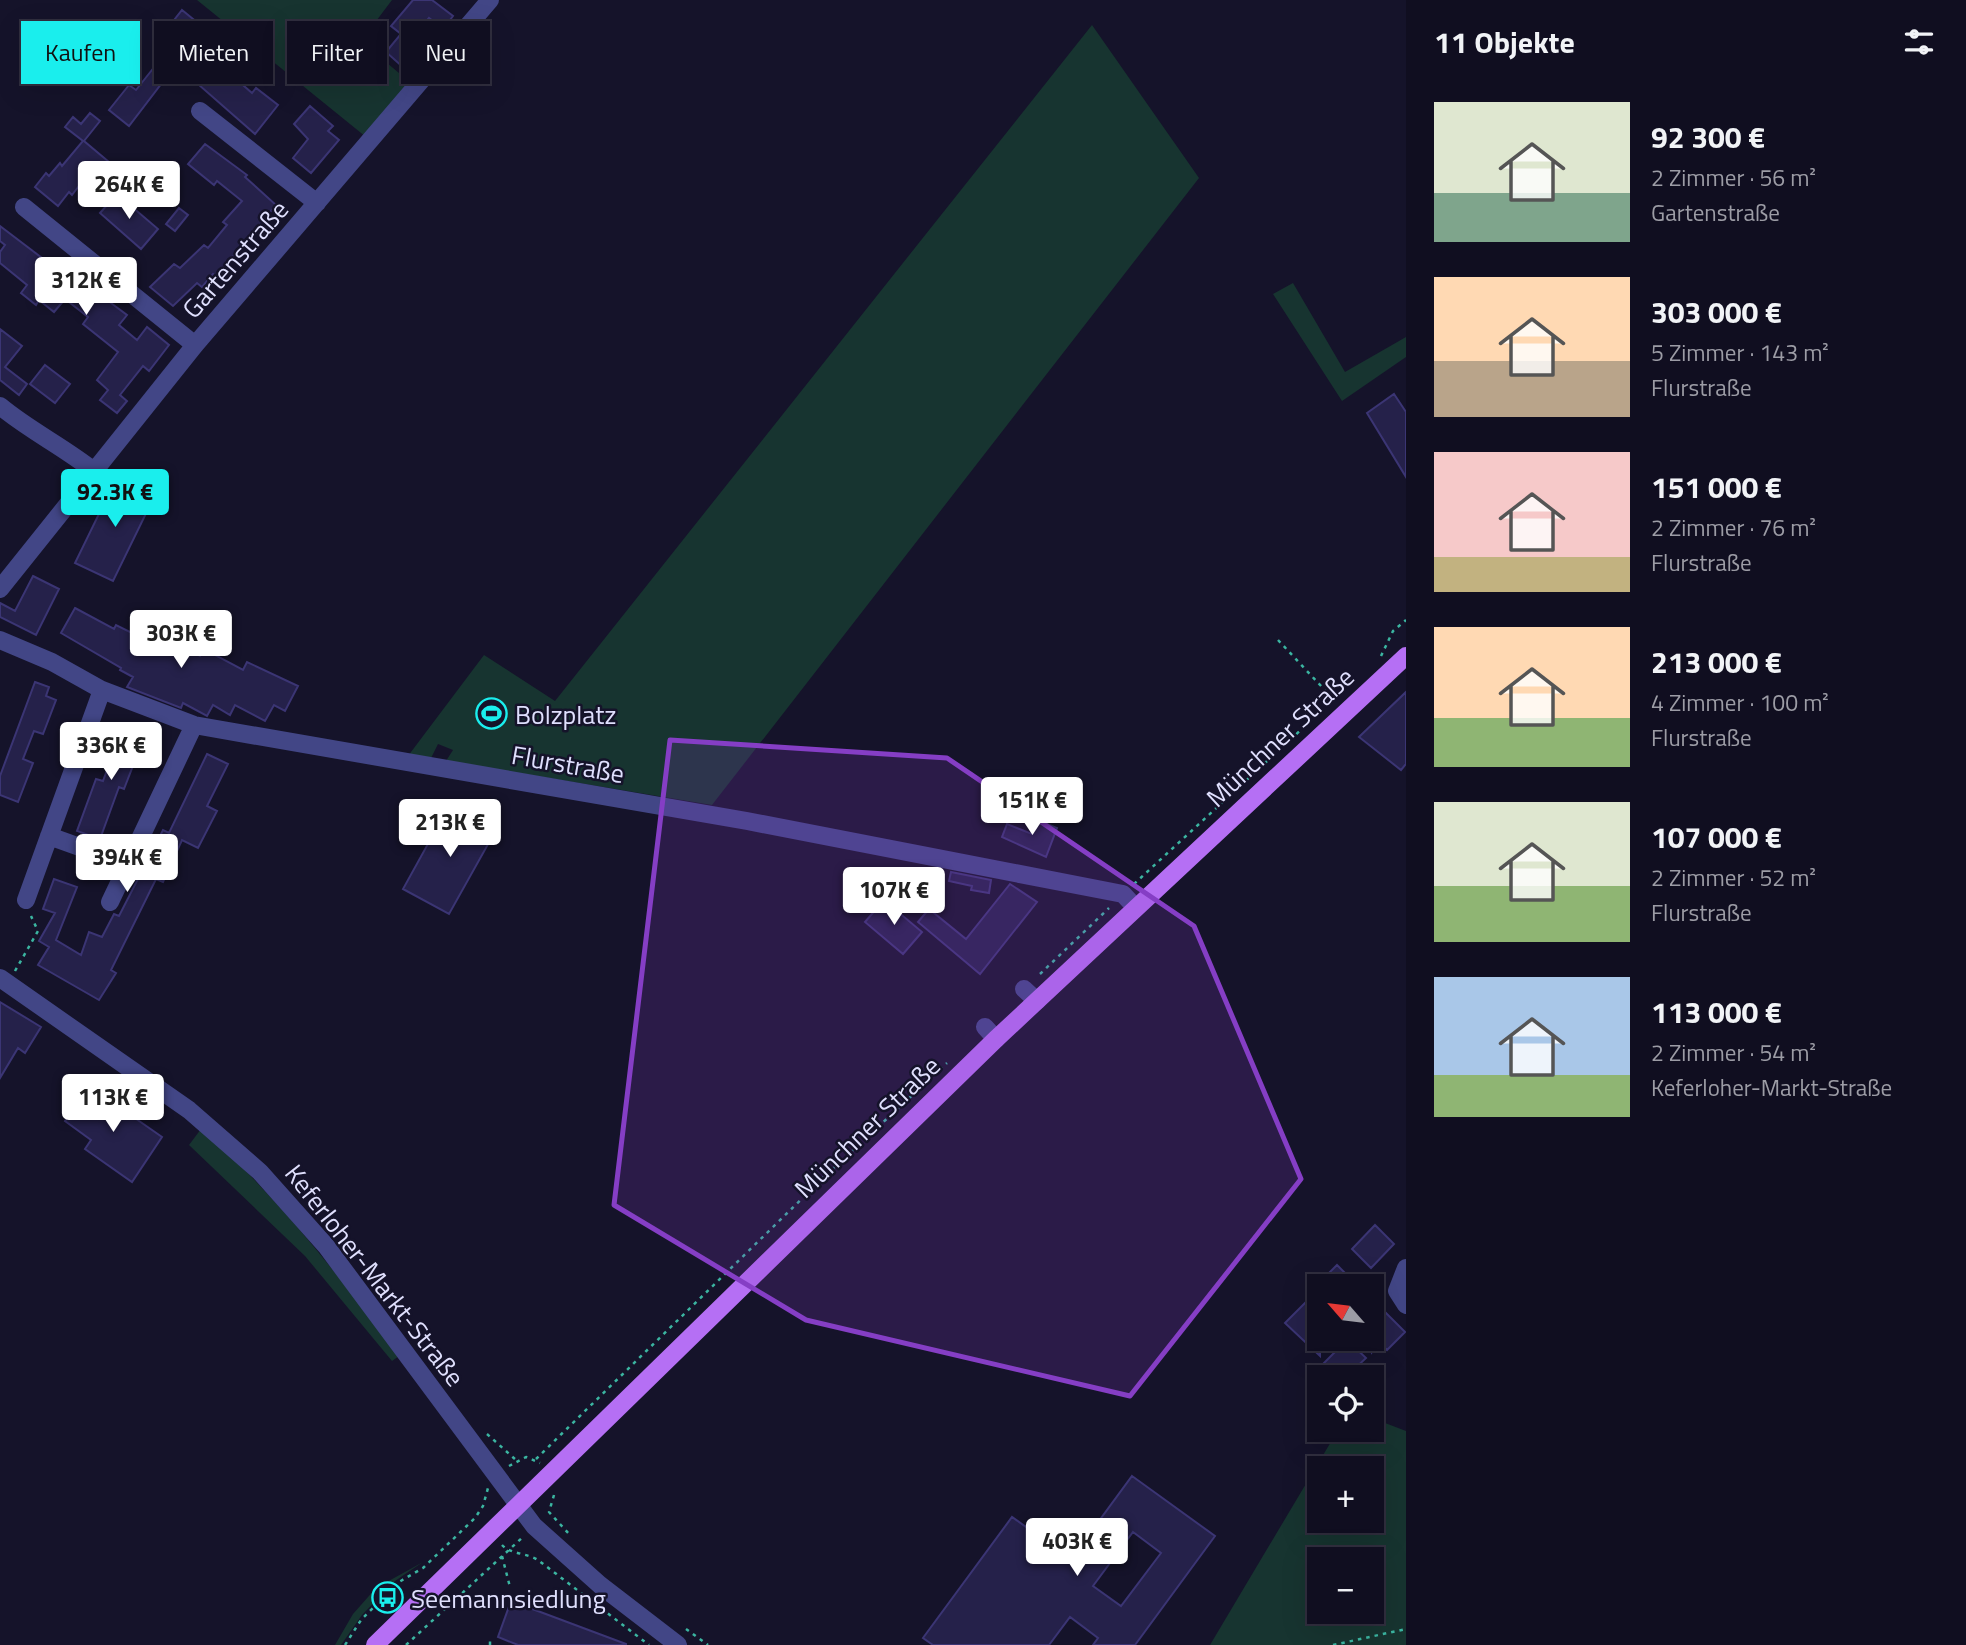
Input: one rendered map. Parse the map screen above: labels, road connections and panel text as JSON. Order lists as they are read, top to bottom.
{
  "streets": {
    "main road": ["Münchner Straße"],
    "street": ["Gartenstraße", "Flurstraße", "Keferloher-Markt-Straße"]
  },
  "crossings": [
    ["Münchner Straße", "Keferloher-Markt-Straße"]
  ],
  "places": {
    "sports": ["Bolzplatz"],
    "bus stop": ["Seemannsiedlung"]
  },
  "north": "top left",
  "page": {
    "heading": "11 Objekte",
    "chip": [
      "Kaufen",
      "Mieten",
      "Filter",
      "Neu"
    ],
    "list": [
      {
        "name": "92 300 €",
        "note": "2 Zimmer · 56 m² · Gartenstraße"
      },
      {
        "name": "303 000 €",
        "note": "5 Zimmer · 143 m² · Flurstraße"
      },
      {
        "name": "151 000 €",
        "note": "2 Zimmer · 76 m² · Flurstraße"
      },
      {
        "name": "213 000 €",
        "note": "4 Zimmer · 100 m² · Flurstraße"
      },
      {
        "name": "107 000 €",
        "note": "2 Zimmer · 52 m² · Flurstraße"
      },
      {
        "name": "113 000 €",
        "note": "2 Zimmer · 54 m² · Keferloher-Markt-Straße"
      }
    ],
    "price": [
      "264K €",
      "312K €",
      "92.3K €",
      "303K €",
      "336K €",
      "151K €",
      "213K €",
      "394K €",
      "107K €",
      "113K €",
      "403K €"
    ],
    "map_buttons": ["+", "−"]
  }
}
